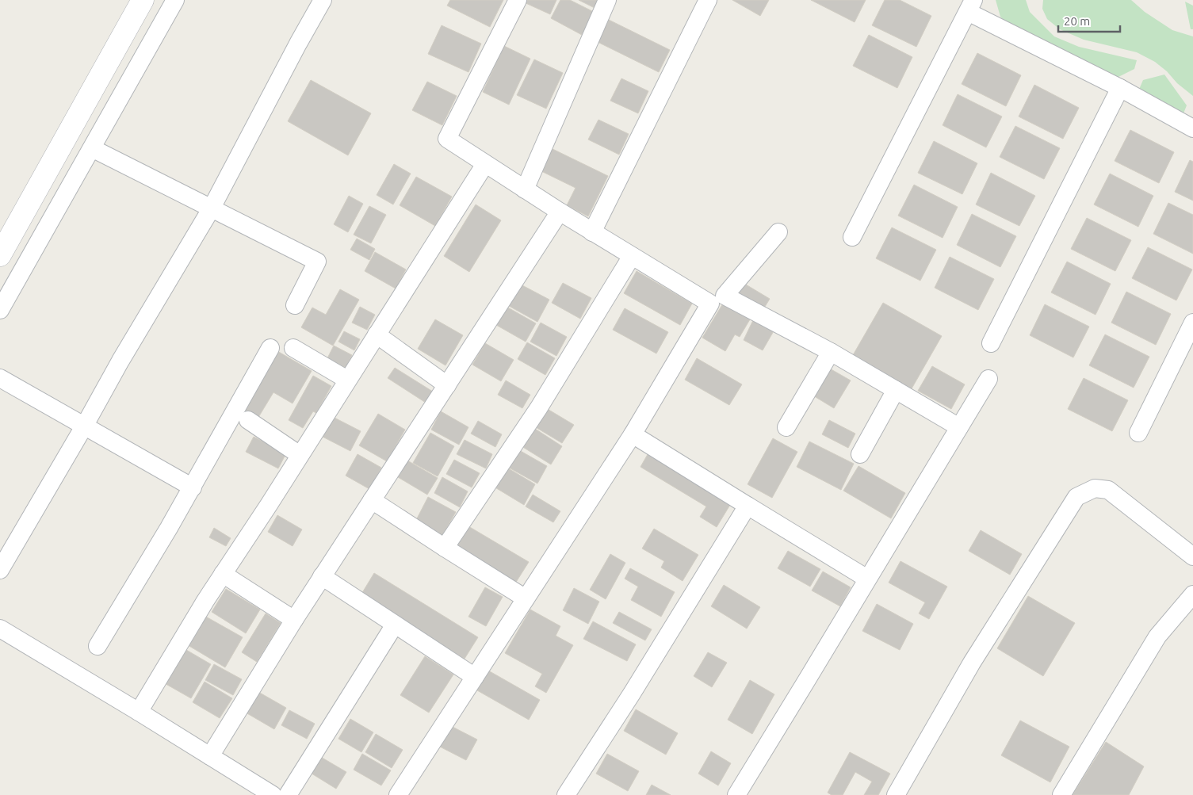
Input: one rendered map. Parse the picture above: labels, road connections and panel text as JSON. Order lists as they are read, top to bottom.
{
  "scale_bar": "20 m"
}
